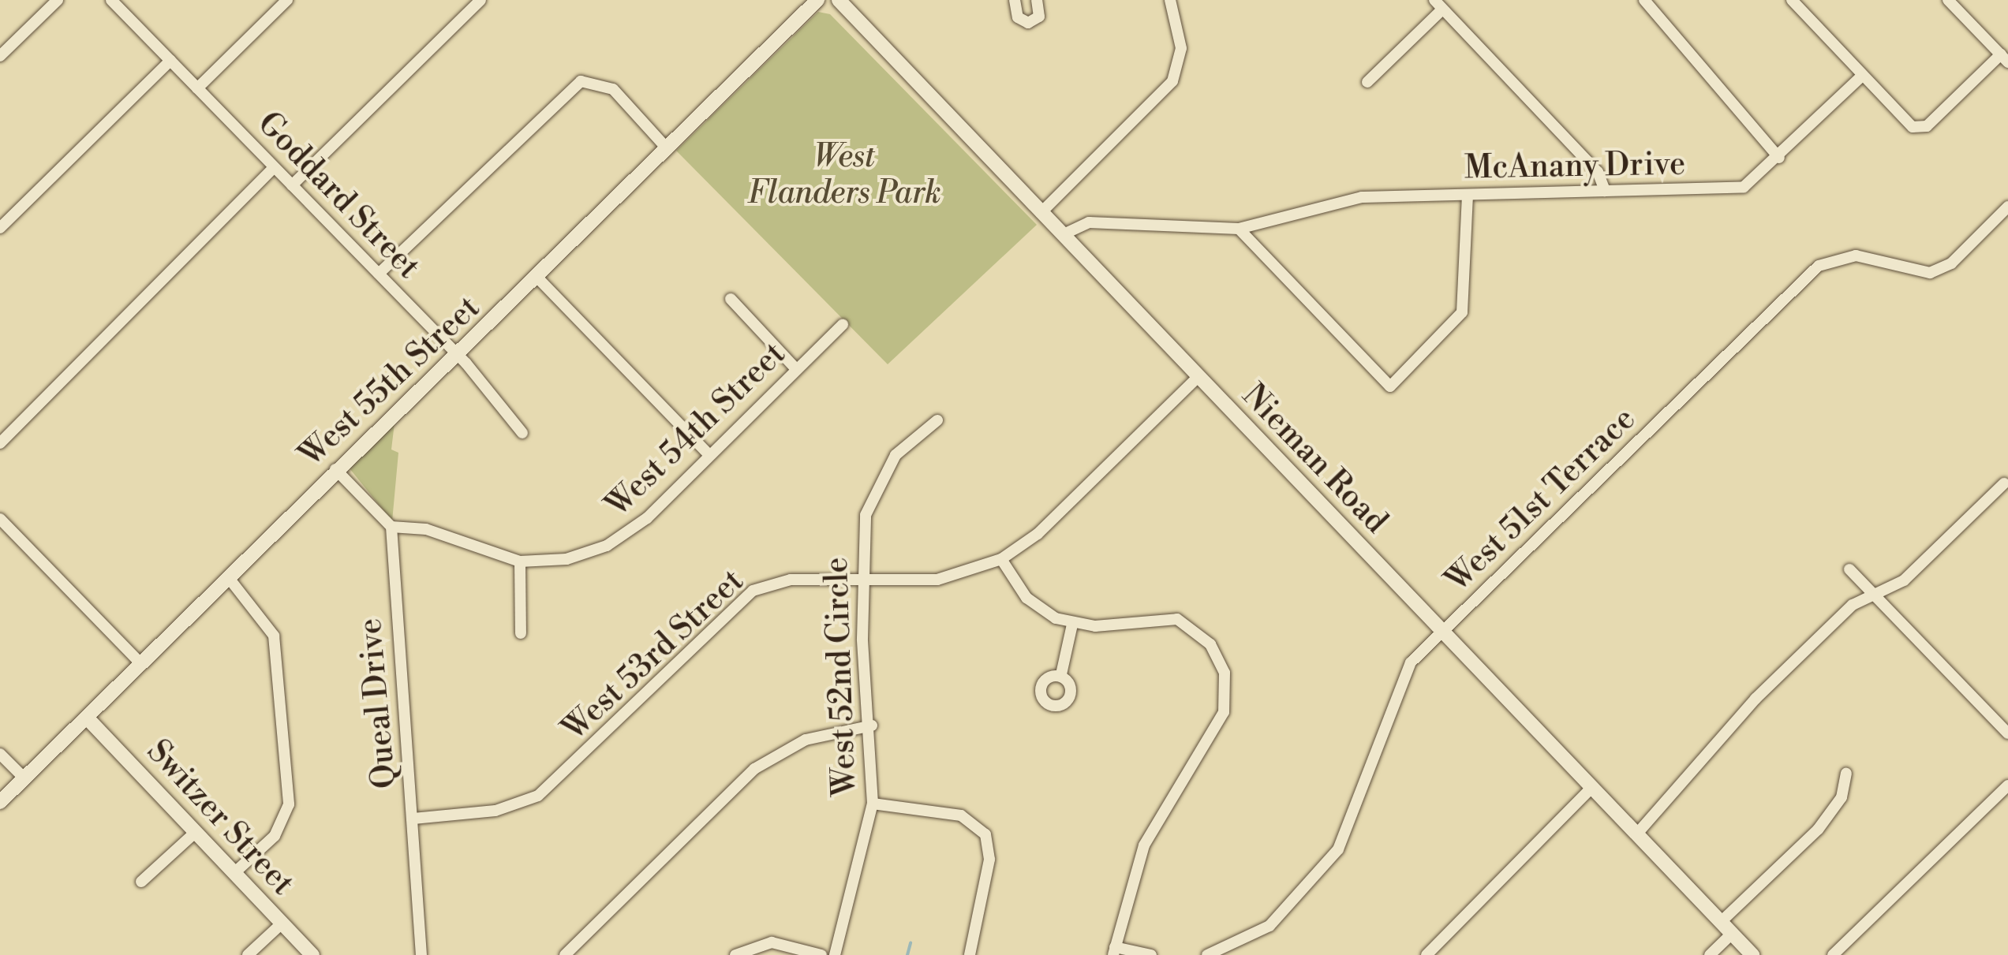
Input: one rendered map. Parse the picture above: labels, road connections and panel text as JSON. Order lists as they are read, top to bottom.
{
  "streets": {
    "street": [
      "McAnany Drive",
      "Goddard Street",
      "West 55th Street",
      "West 54th Street",
      "Nieman Road",
      "West 51st Terrace",
      "West 53rd Street",
      "West 52nd Circle",
      "Queal Drive",
      "Switzer Street"
    ]
  },
  "crossings": [
    ["McAnany Drive", "Nieman Road"],
    ["Goddard Street", "West 55th Street"],
    ["West 55th Street", "Switzer Street"],
    ["West 54th Street", "Queal Drive"],
    ["Nieman Road", "West 51st Terrace"],
    ["Nieman Road", "West 53rd Street"],
    ["West 53rd Street", "West 52nd Circle"],
    ["West 53rd Street", "Queal Drive"]
  ],
  "parks": ["West Flanders Park"]
}
